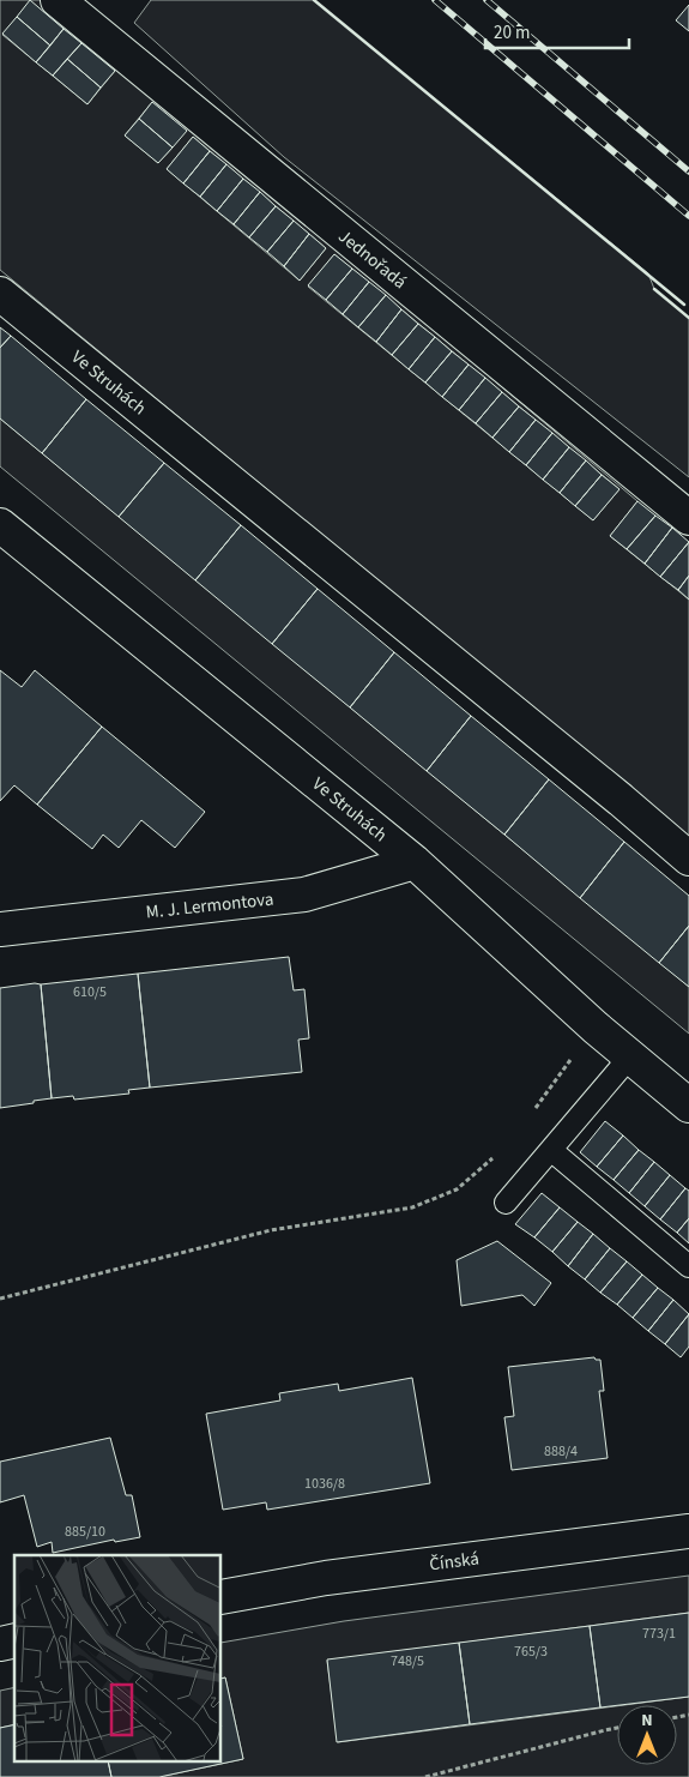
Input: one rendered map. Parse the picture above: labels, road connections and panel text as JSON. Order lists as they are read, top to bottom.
{
  "streets": {
    "street": [
      "Jednořadá",
      "Ve Struhách",
      "M. J. Lermontova",
      "Čínská"
    ]
  },
  "crossings": [
    ["Ve Struhách", "M. J. Lermontova"]
  ],
  "house_numbers": [
    "610/5",
    "888/4",
    "1036/8",
    "885/10",
    "773/1",
    "765/3",
    "748/5"
  ],
  "scale_bar": "20 m",
  "north": "top"
}
